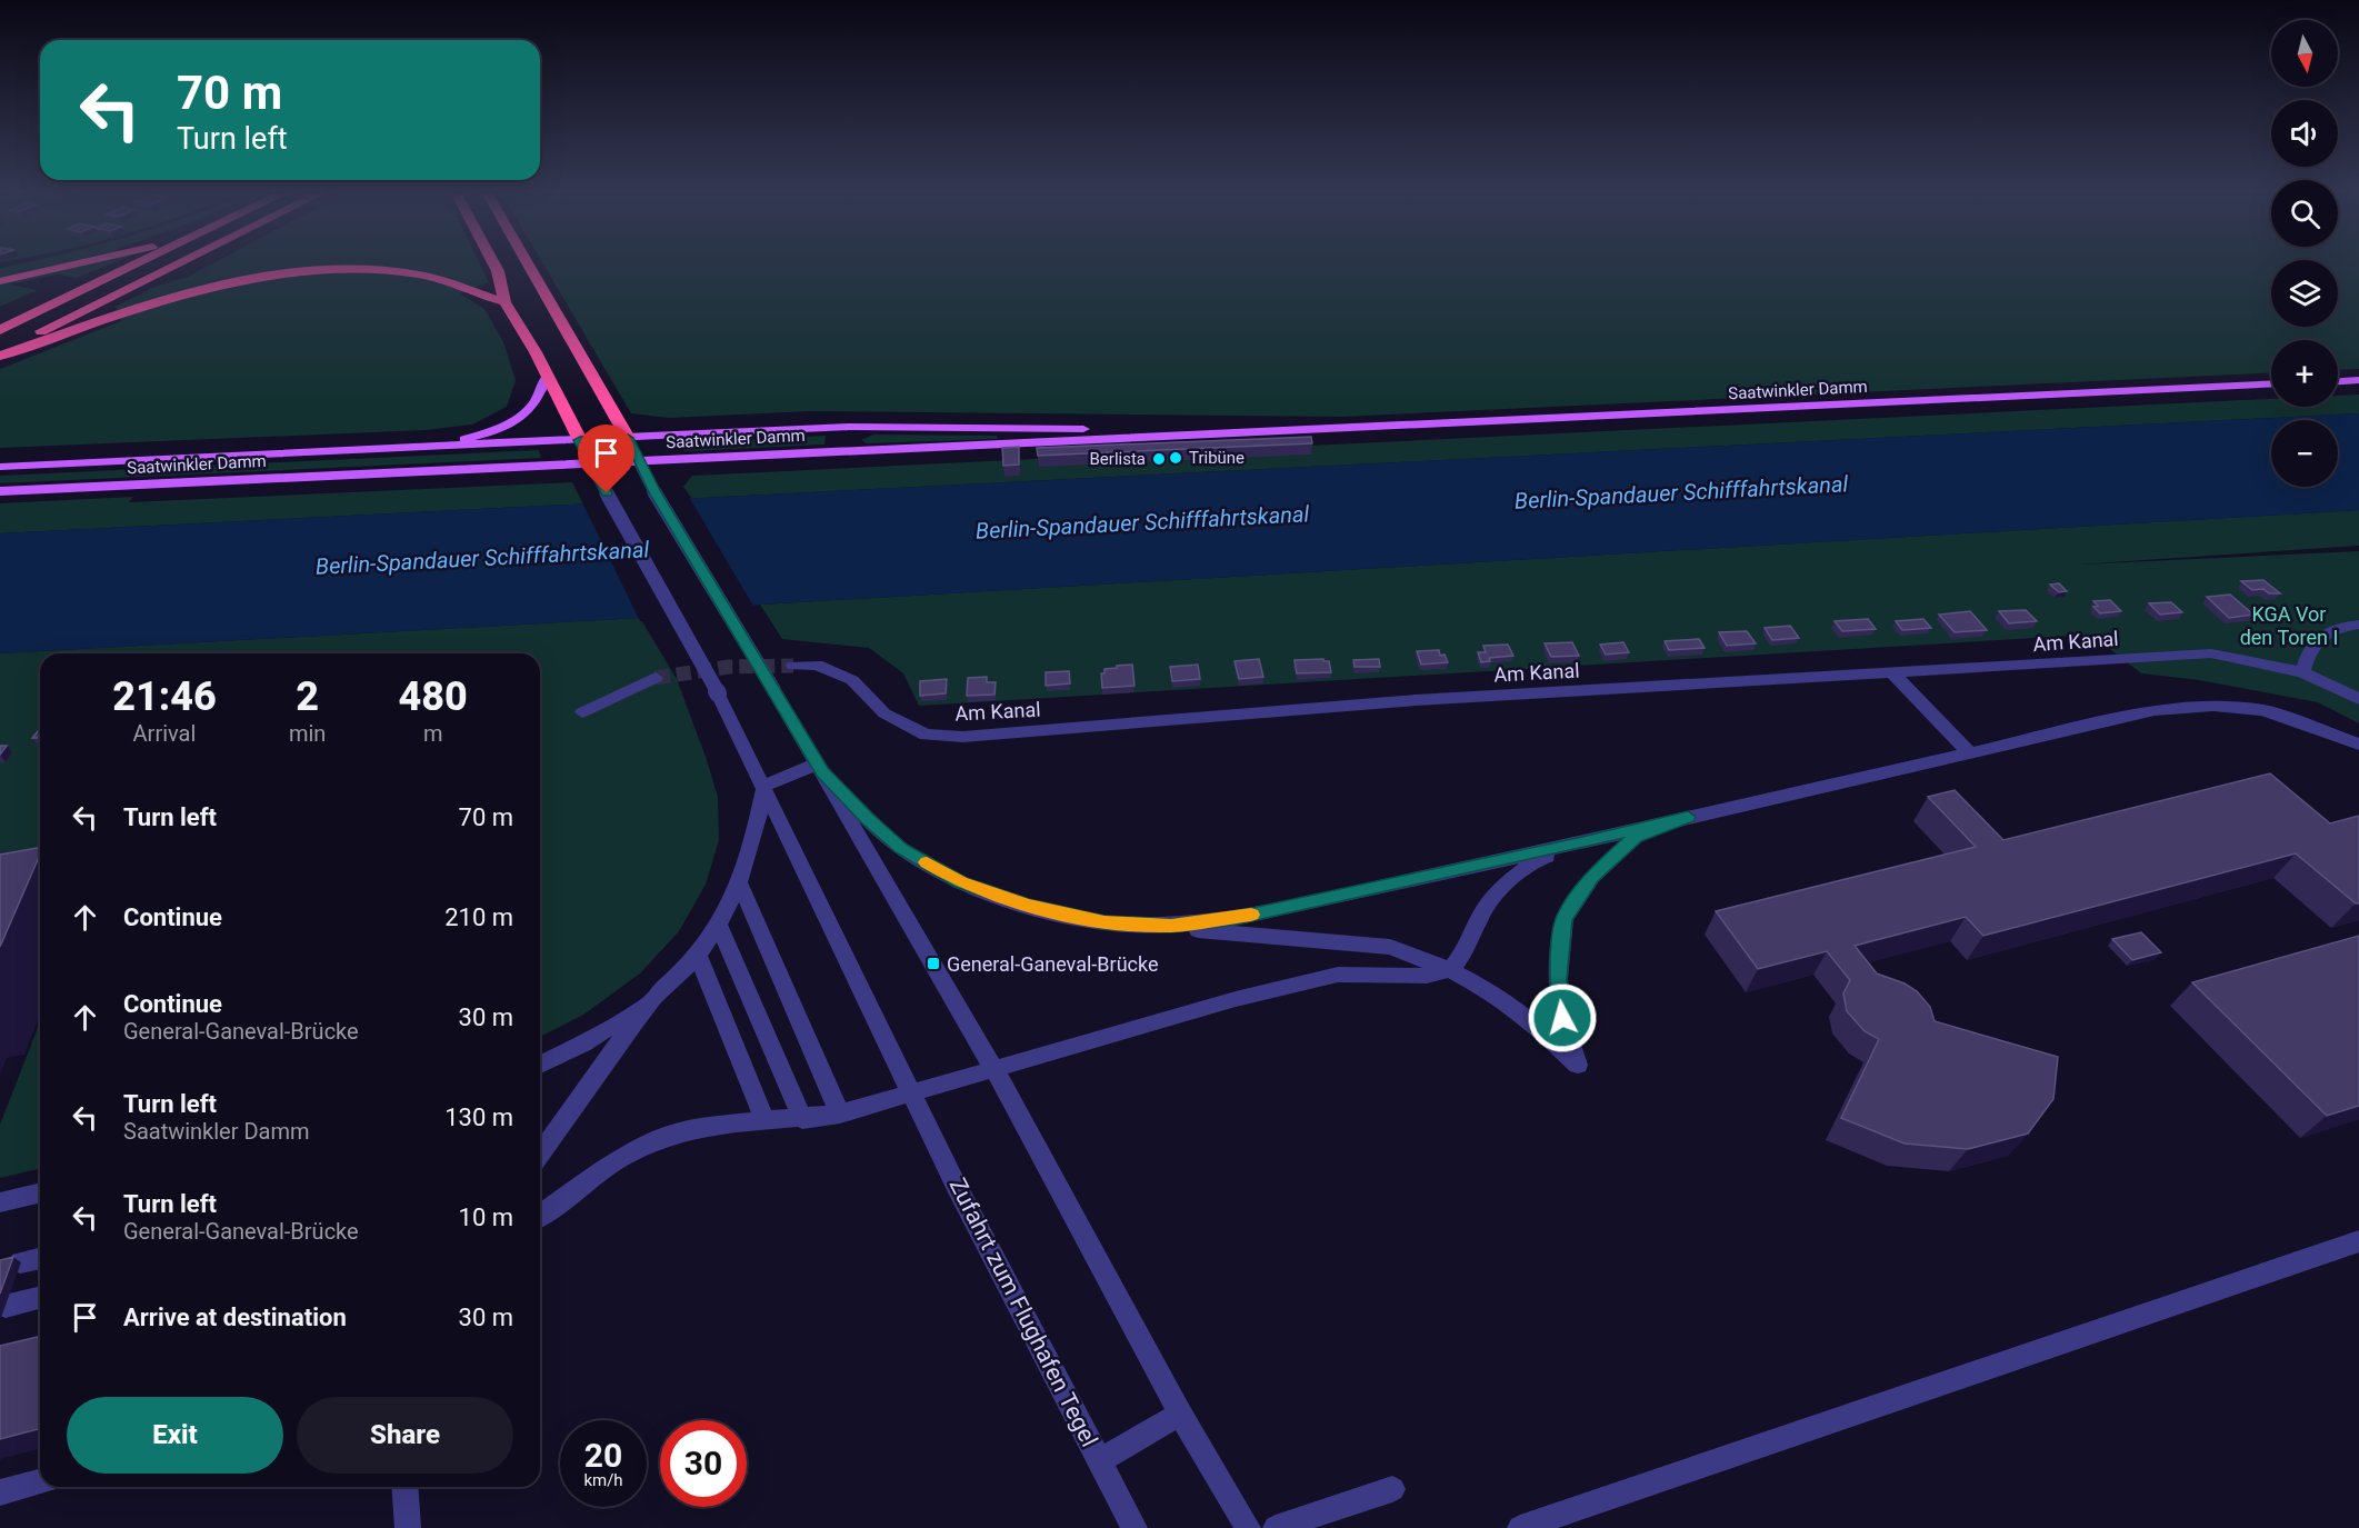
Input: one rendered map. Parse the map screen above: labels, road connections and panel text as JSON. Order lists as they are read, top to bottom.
{
  "streets": {
    "main road": ["Saatwinkler Damm"],
    "street": ["Am Kanal", "Zufahrt zum Flughafen Tegel"]
  },
  "crossings": [
    ["Saatwinkler Damm", "Zufahrt zum Flughafen Tegel"]
  ],
  "water": ["Berlin-Spandauer Schifffahrtskanal"],
  "parks": ["KGA Vor den Toren I"],
  "places": {
    "other": ["Tribüne", "Berlista"],
    "transit": ["General-Ganeval-Brücke"]
  },
  "north": "bottom",
  "page": {
    "map_buttons": ["+", "−"],
    "turn": ["70 m", "Turn left"],
    "eta": [
      "21:46",
      "Arrival",
      "2",
      "min",
      "480",
      "m"
    ],
    "list": [
      {
        "name": "Turn left",
        "value": "70 m"
      },
      {
        "name": "Continue",
        "value": "210 m"
      },
      {
        "name": "Continue",
        "note": "General-Ganeval-Brücke",
        "value": "30 m"
      },
      {
        "name": "Turn left",
        "note": "Saatwinkler Damm",
        "value": "130 m"
      },
      {
        "name": "Turn left",
        "note": "General-Ganeval-Brücke",
        "value": "10 m"
      },
      {
        "name": "Arrive at destination",
        "value": "30 m"
      }
    ],
    "buttons": ["Exit", "Share"],
    "speed": "20 km/h",
    "limit": "30"
  }
}
